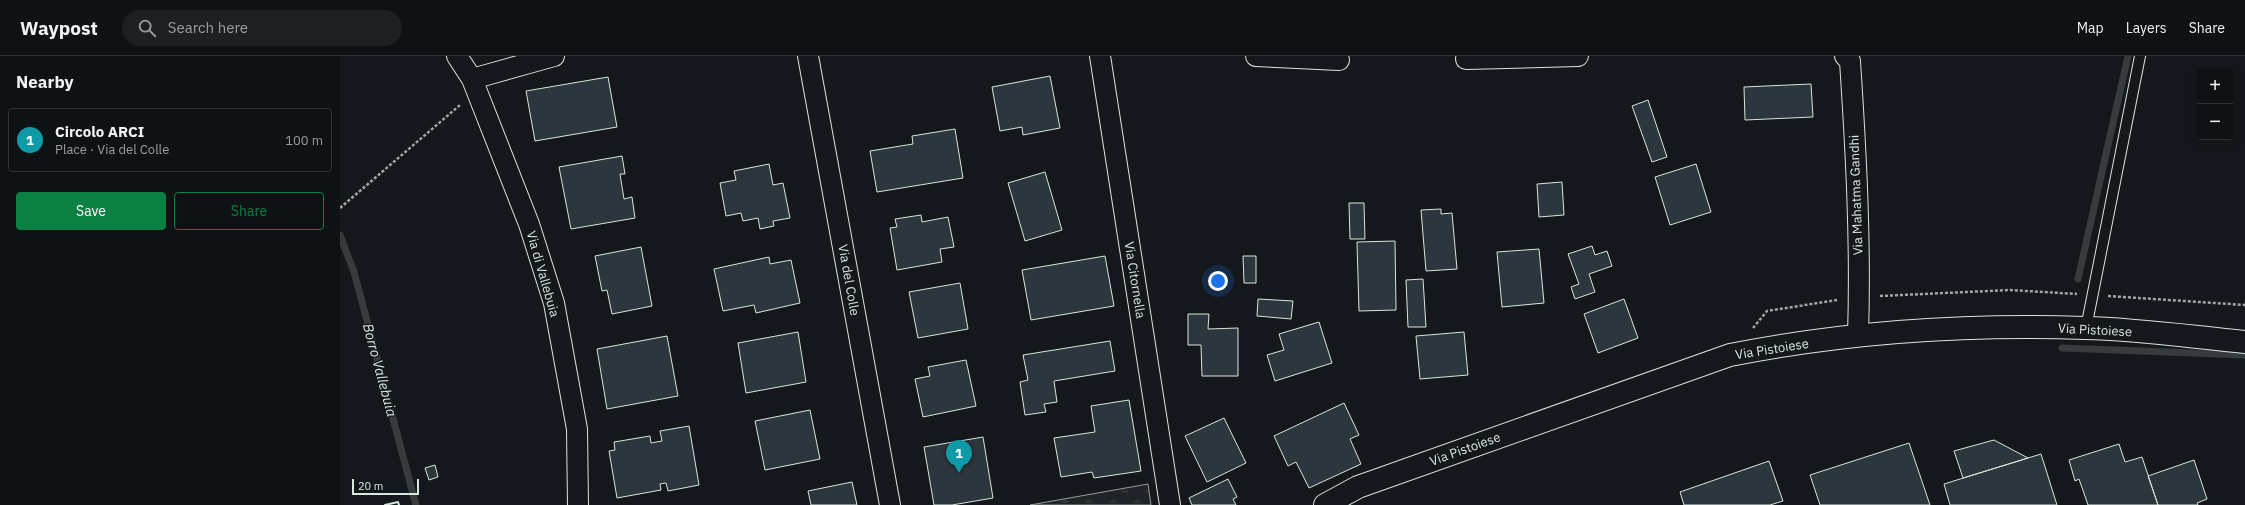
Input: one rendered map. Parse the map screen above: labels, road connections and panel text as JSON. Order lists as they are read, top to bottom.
{
  "streets": {
    "main road": ["Via Pistoiese"],
    "street": [
      "Via Mahatma Gandhi",
      "Via di Vallebuia",
      "Via del Colle",
      "Via Citornella"
    ]
  },
  "crossings": [
    ["Via Mahatma Gandhi", "Via Pistoiese"]
  ],
  "water": ["Borro Vallebuia"],
  "scale_bar": "20 m",
  "page": {
    "header": "Waypost",
    "search": "Search here",
    "nav": ["Map", "Layers", "Share"],
    "heading": "Nearby",
    "map_buttons": ["+", "−"],
    "list": [
      {
        "mark": "1",
        "name": "Circolo ARCI",
        "note": "Place · Via del Colle",
        "value": "100 m"
      }
    ],
    "buttons": ["Save", "Share"],
    "pins": "1",
    "scale": "20 m"
  }
}
